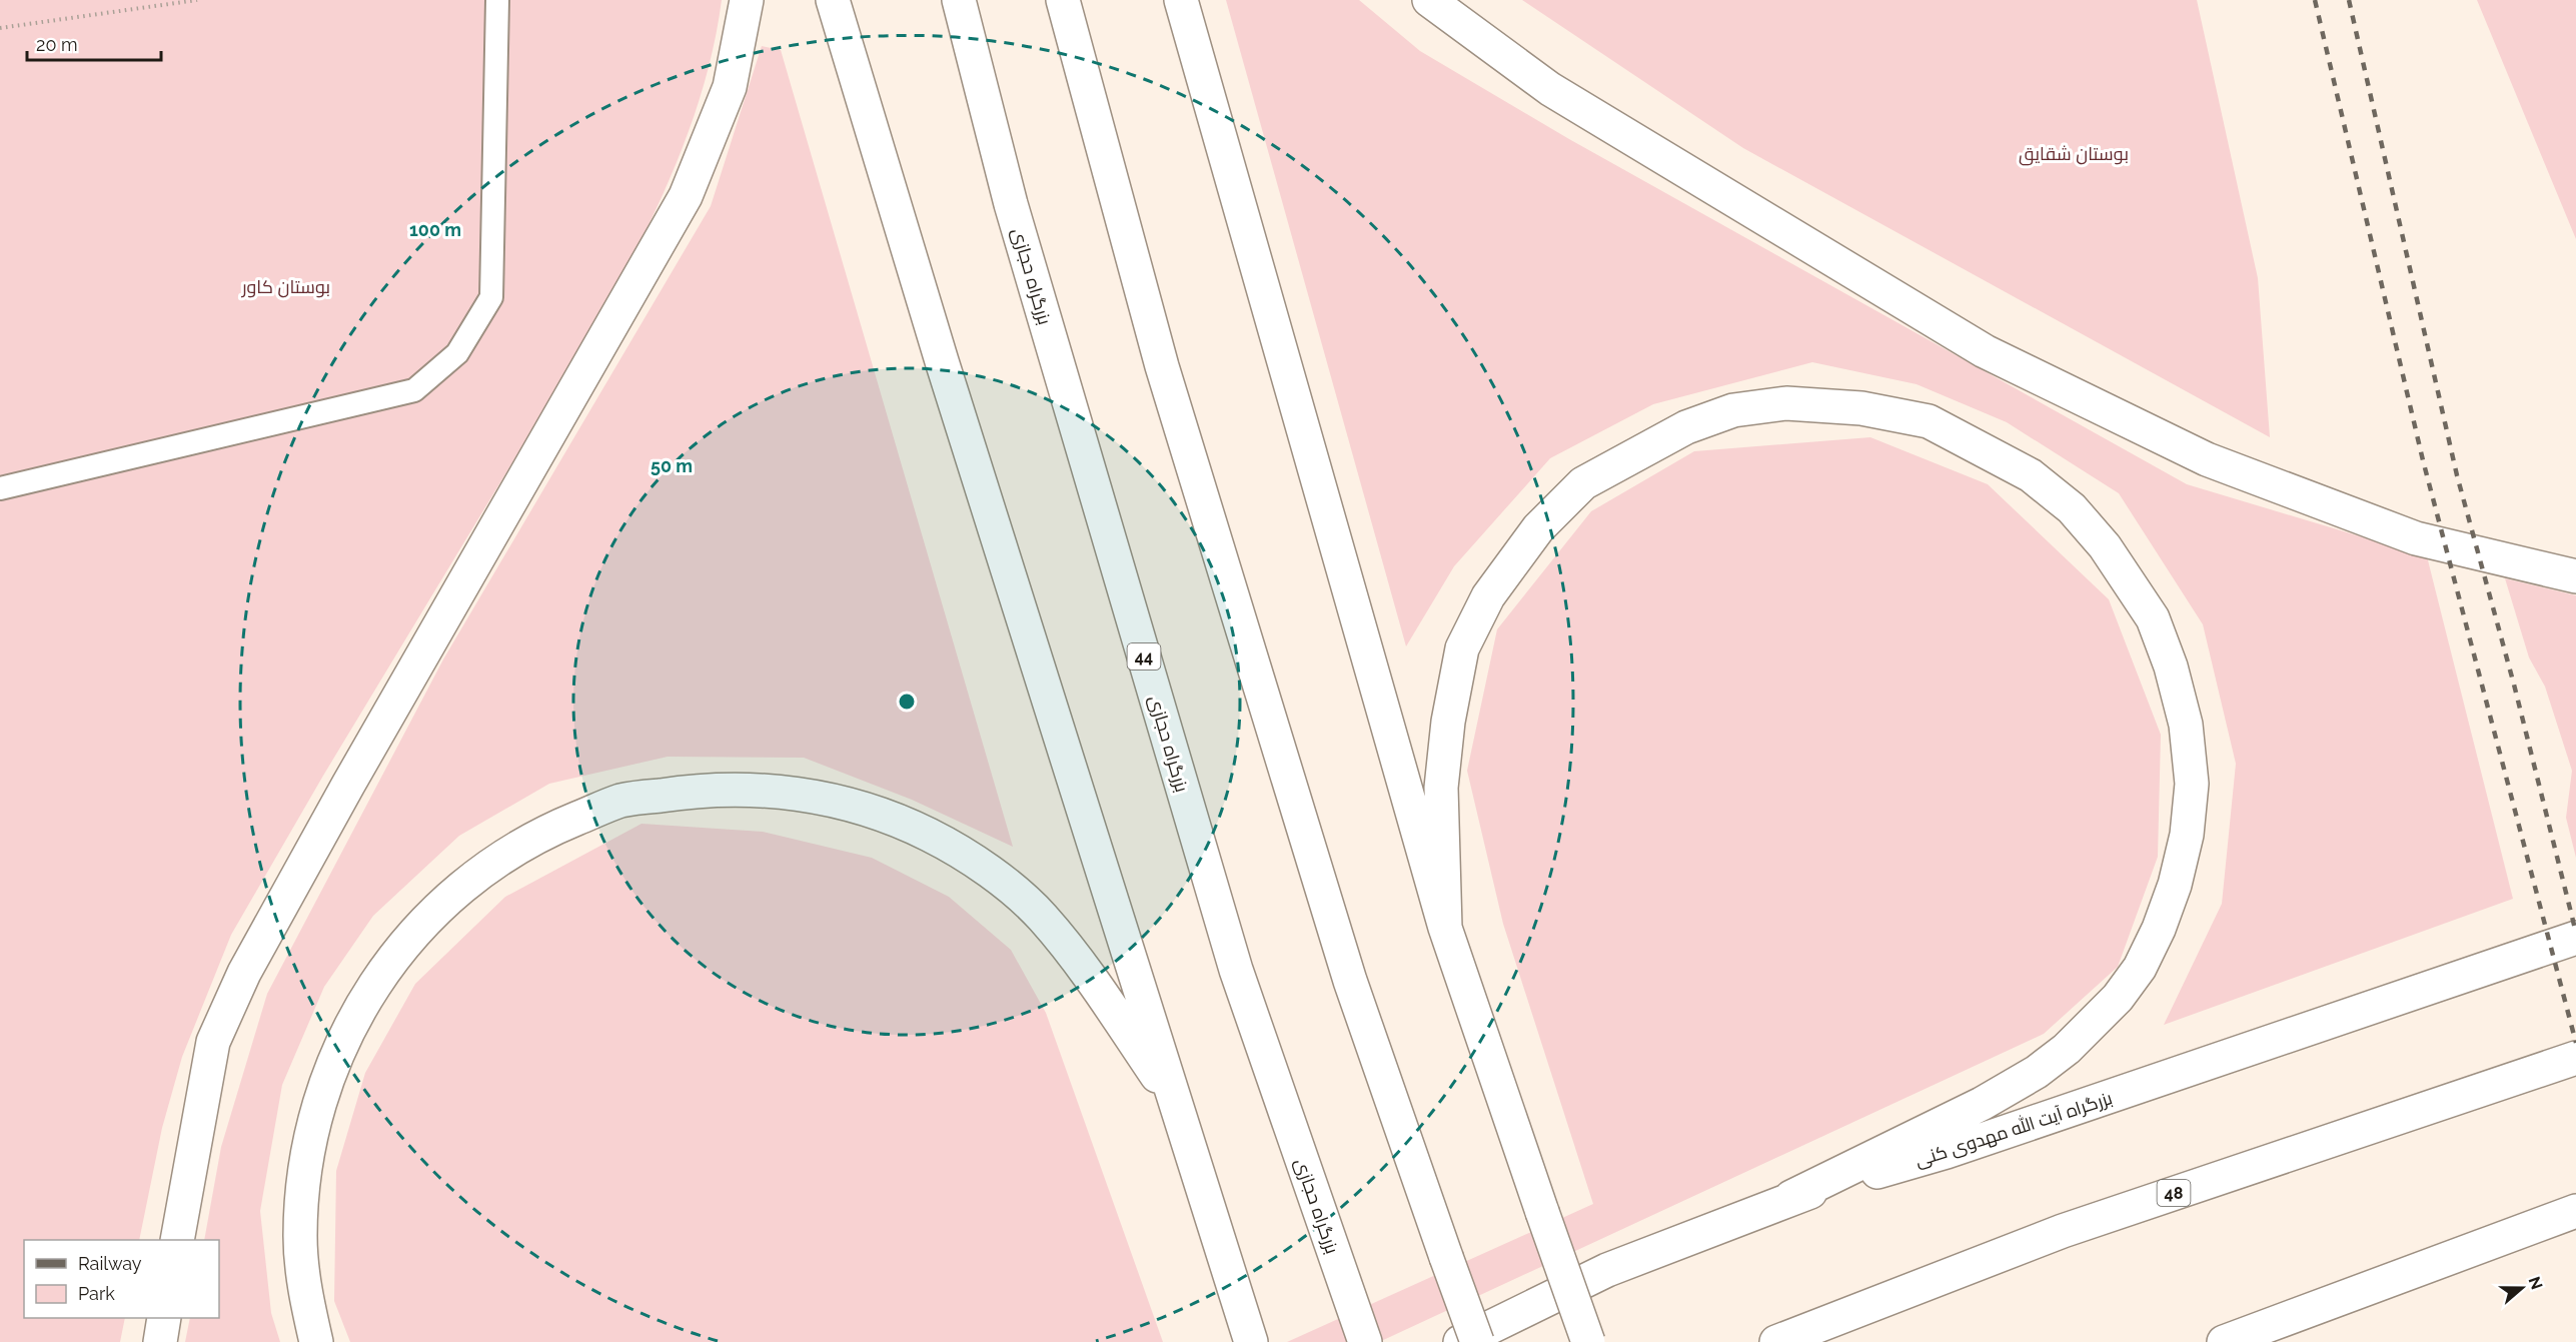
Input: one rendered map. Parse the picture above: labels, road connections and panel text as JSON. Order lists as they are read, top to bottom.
{
  "streets": {
    "highway": [
      "بزرگراه حجازی",
      "44",
      "بزرگراه آیت الله مهدوی کنی",
      "48"
    ]
  },
  "parks": ["بوستان شقایق", "بوستان کاور"],
  "legend": ["Railway", "Park"],
  "scale_bar": "20 m",
  "north": "right",
  "rings": ["100 m", "50 m"]
}
